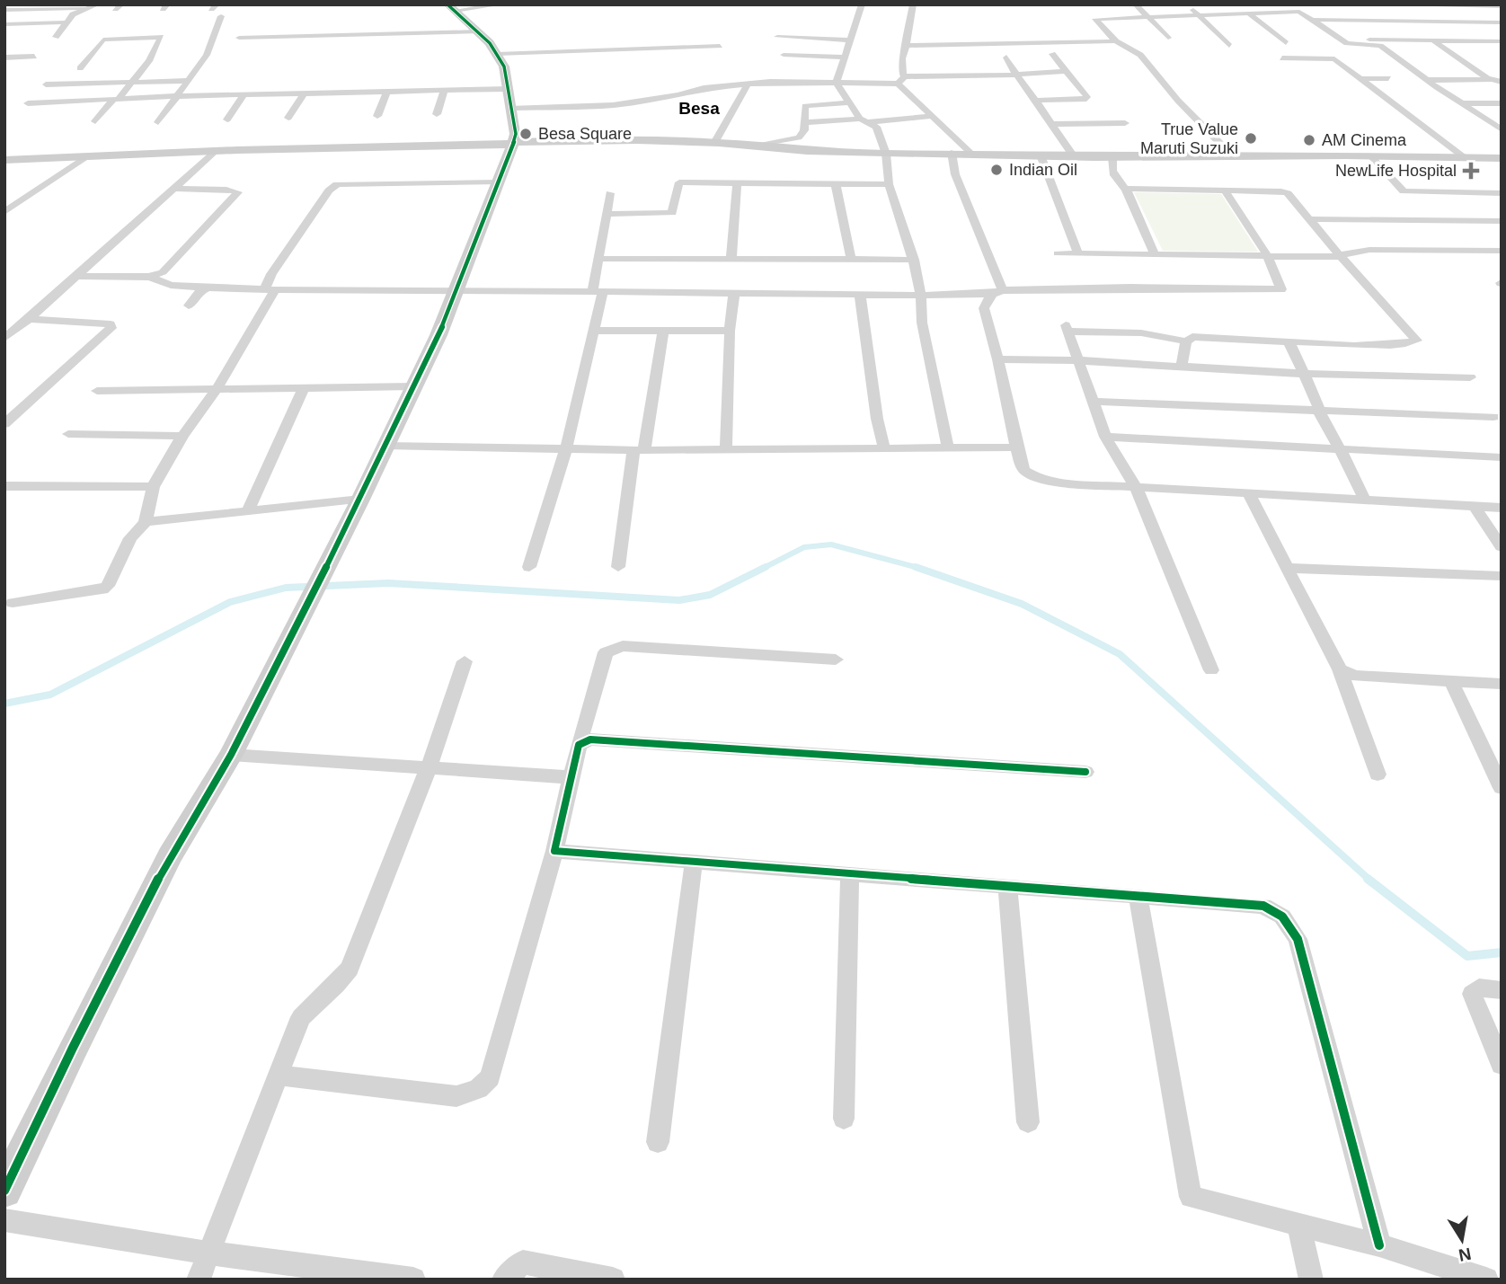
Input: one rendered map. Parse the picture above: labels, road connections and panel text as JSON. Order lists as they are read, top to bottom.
{
  "districts": ["Besa"],
  "places": {
    "other": [
      "Besa Square",
      "True Value Maruti Suzuki",
      "AM Cinema",
      "Indian Oil"
    ],
    "health": ["NewLife Hospital"]
  },
  "north": "bottom"
}
